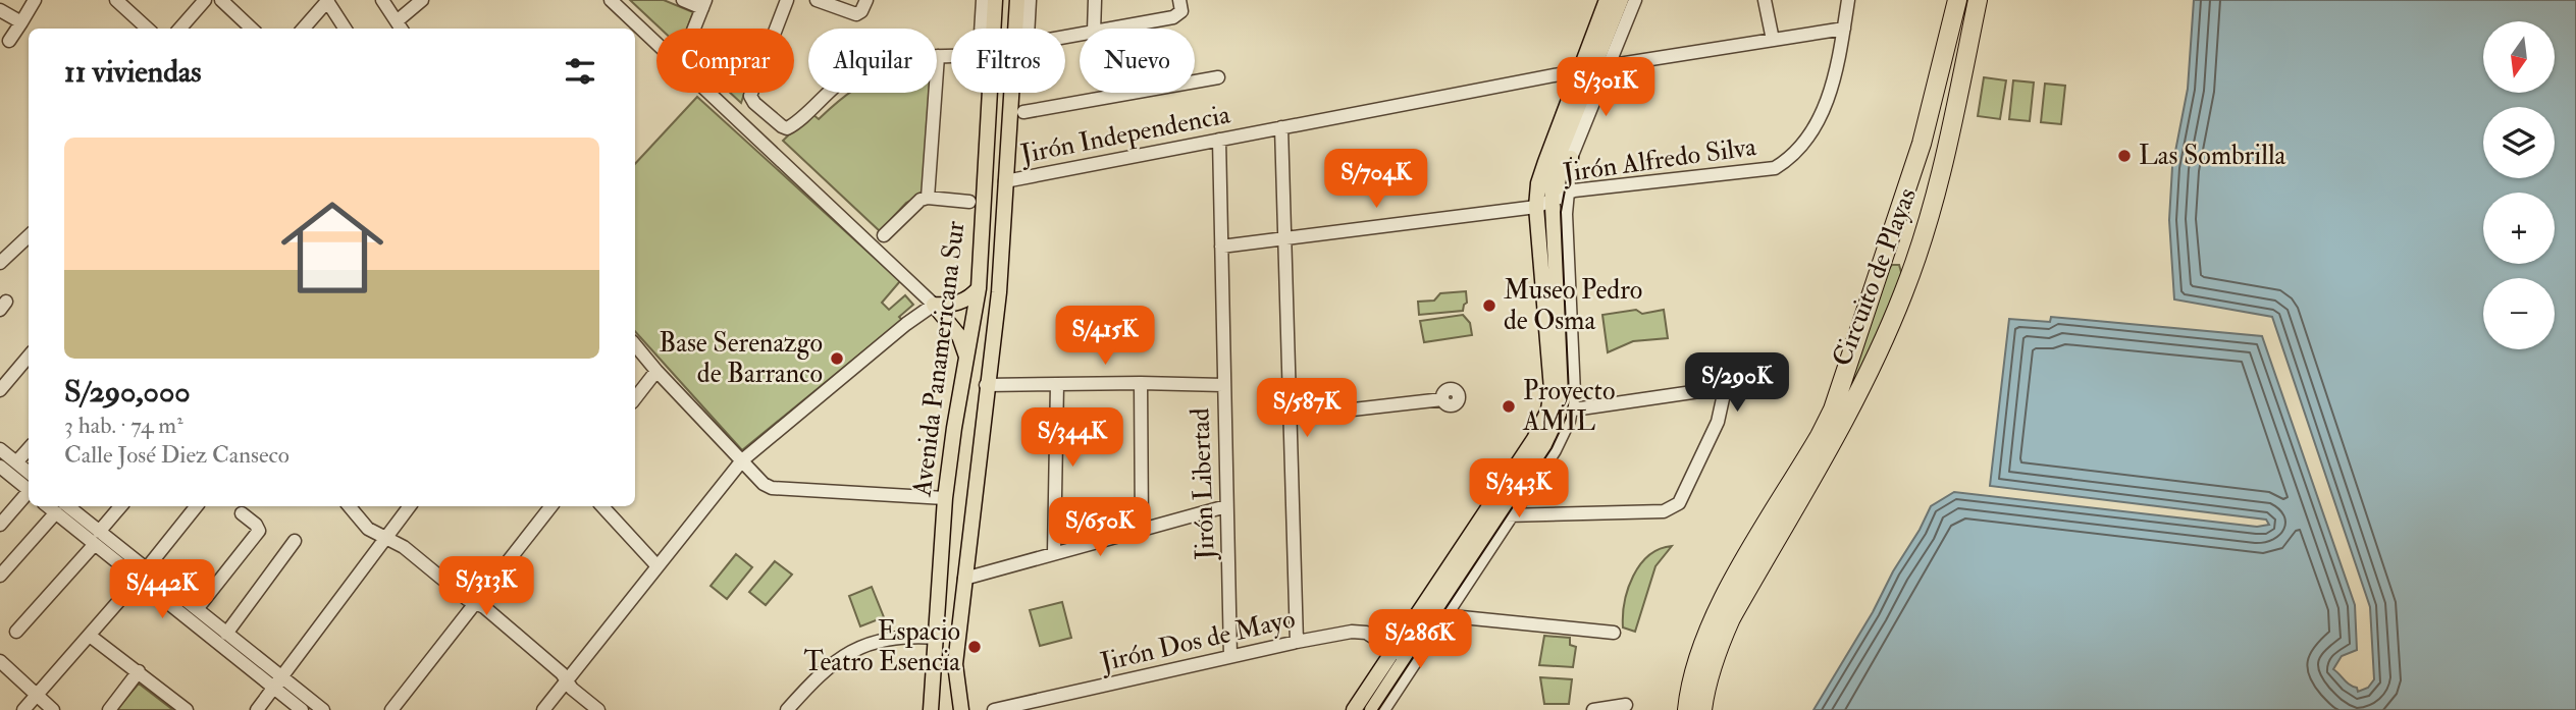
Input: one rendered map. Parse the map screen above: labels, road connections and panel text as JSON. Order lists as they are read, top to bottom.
{
  "streets": {
    "highway": ["Circuito de Playas"],
    "main road": ["Avenida Panamericana Sur"],
    "street": [
      "Jirón Independencia",
      "Jirón Alfredo Silva",
      "Jirón Libertad",
      "Jirón Dos de Mayo"
    ]
  },
  "crossings": [
    ["Jirón Independencia", "Jirón Alfredo Silva"],
    ["Jirón Independencia", "Avenida Panamericana Sur"],
    ["Jirón Independencia", "Jirón Libertad"],
    ["Jirón Alfredo Silva", "Jirón Libertad"],
    ["Jirón Libertad", "Jirón Dos de Mayo"]
  ],
  "places": [
    "Las Sombrilla",
    "Museo Pedro de Osma",
    "Base Serenazgo de Barranco",
    "Proyecto AMIL",
    "Espacio Teatro Esencia"
  ],
  "north": "bottom",
  "page": {
    "map_buttons": ["+", "−"],
    "chip": [
      "Comprar",
      "Alquilar",
      "Filtros",
      "Nuevo"
    ],
    "heading": "11 viviendas",
    "price": [
      "S/301K",
      "S/704K",
      "S/415K",
      "S/290K",
      "S/587K",
      "S/344K",
      "S/343K",
      "S/650K",
      "S/313K",
      "S/442K",
      "S/286K"
    ],
    "list": [
      {
        "name": "S/290,000",
        "note": "3 hab. · 74 m² · Calle José Diez Canseco"
      }
    ]
  }
}
